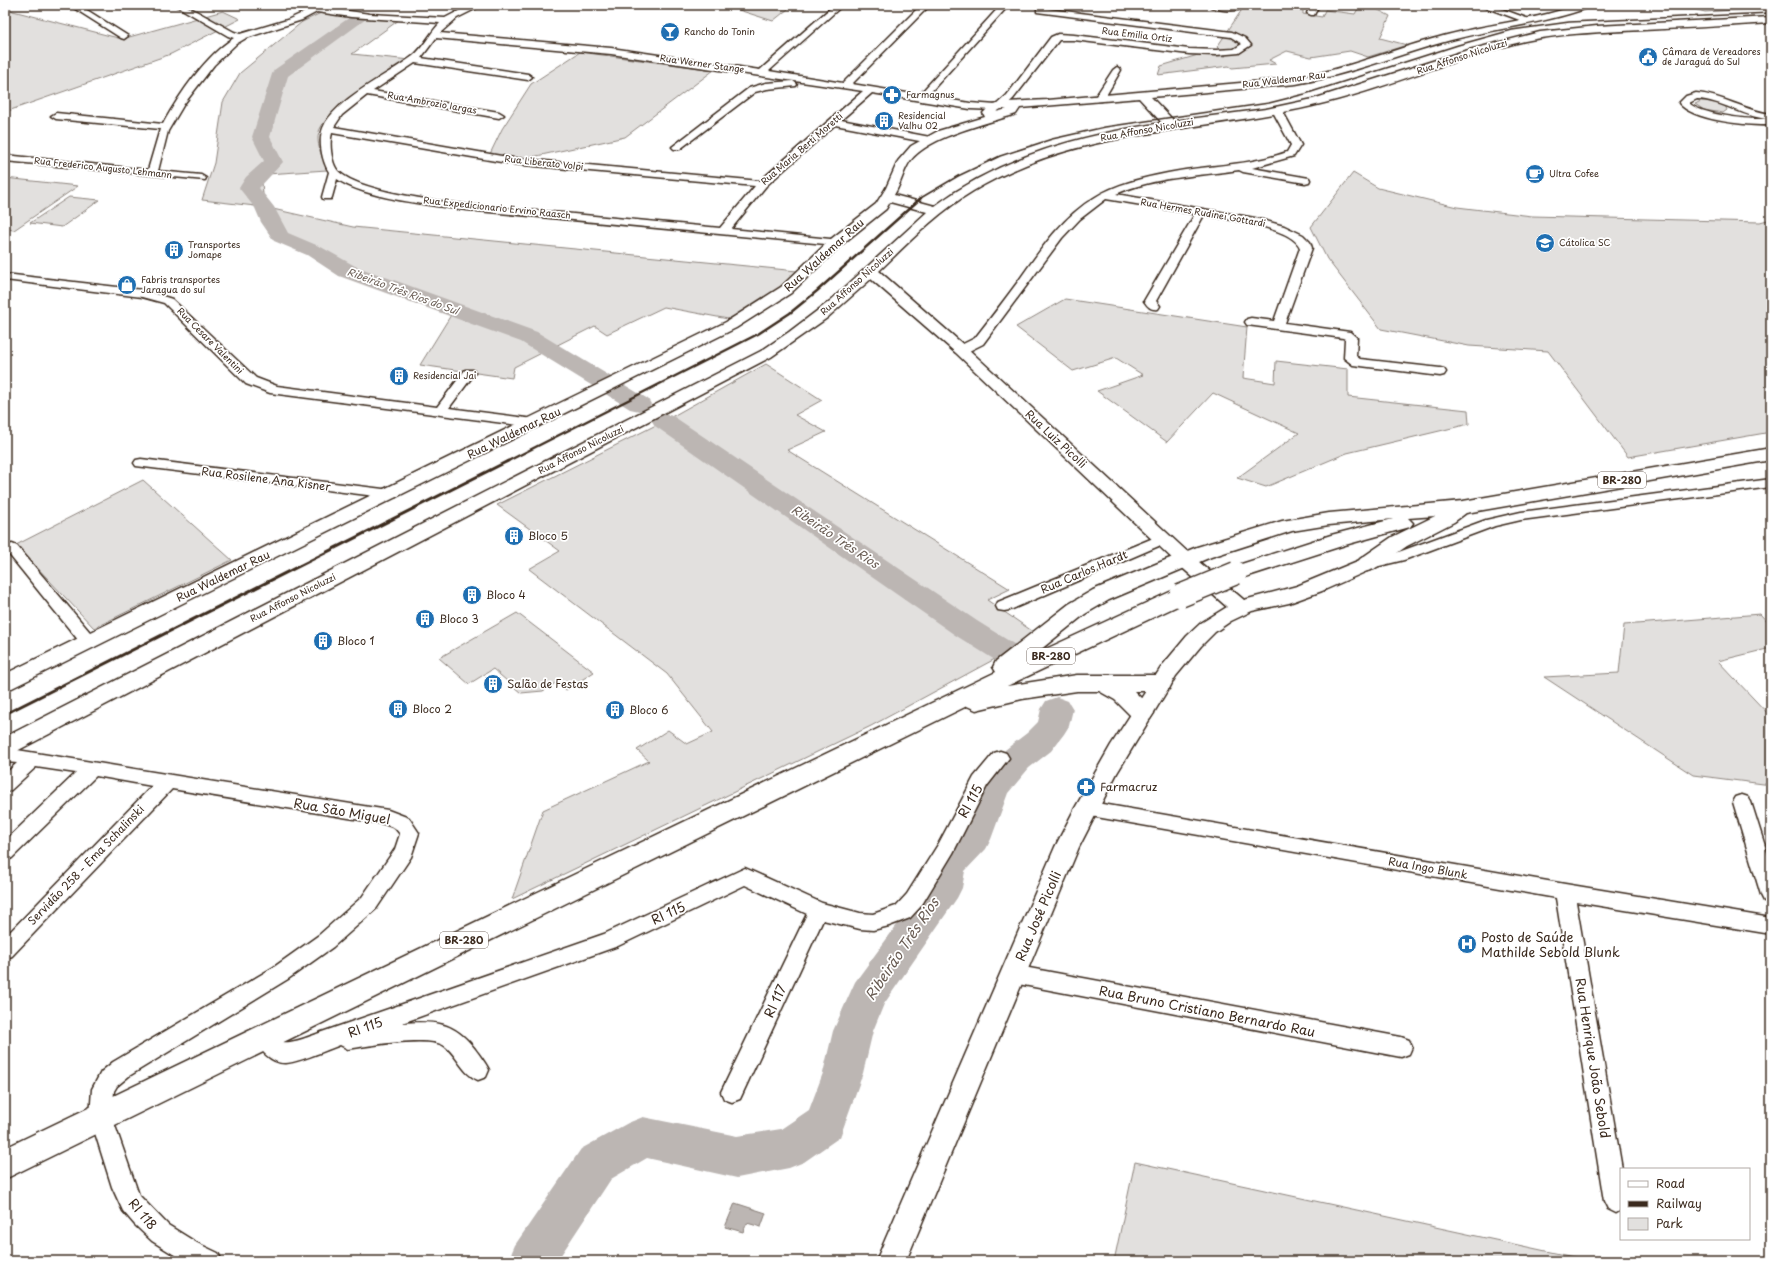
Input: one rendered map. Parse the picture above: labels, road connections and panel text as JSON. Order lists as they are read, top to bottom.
{
  "streets": {
    "highway": ["BR-280"],
    "street": [
      "Rua Emilia Ortiz",
      "Rua Affonso Nicoluzzi",
      "Rua Werner Stange",
      "Rua Waldemar Rau",
      "Rua Ambrozio Iargas",
      "Rua Maria Berti Moretti",
      "Rua Liberato Volpi",
      "Rua Frederico Augusto Lehmann",
      "Rua Expedicionario Ervino Raasch",
      "Rua Hermes Rudinei Gottardi",
      "Rua Cesare Valentini",
      "Rua Luiz Picolli",
      "Rua Rosilene Ana Kisner",
      "Rua Carlos Hardt",
      "RI 115",
      "Rua São Miguel",
      "Servidão 258 - Ema Schalinski",
      "Rua Ingo Blunk",
      "Rua José Picolli",
      "RI 117",
      "Rua Bruno Cristiano Bernardo Rau",
      "Rua Henrique João Sebold",
      "RI 118"
    ]
  },
  "crossings": [
    ["Rua Emilia Ortiz", "Rua Werner Stange"],
    ["Rua Emilia Ortiz", "Rua Waldemar Rau"],
    ["Rua Affonso Nicoluzzi", "Rua Luiz Picolli"],
    ["Rua Werner Stange", "Rua Waldemar Rau"],
    ["Rua Werner Stange", "Rua Maria Berti Moretti"],
    ["Rua Waldemar Rau", "Rua Expedicionario Ervino Raasch"],
    ["Rua Waldemar Rau", "Rua Cesare Valentini"],
    ["Rua Waldemar Rau", "Rua Rosilene Ana Kisner"],
    ["Rua Maria Berti Moretti", "Rua Liberato Volpi"],
    ["Rua Maria Berti Moretti", "Rua Expedicionario Ervino Raasch"],
    ["Rua Luiz Picolli", "Rua Carlos Hardt"],
    ["Rua Luiz Picolli", "Rua José Picolli"],
    ["BR-280", "RI 115"],
    ["BR-280", "Rua São Miguel"],
    ["BR-280", "RI 118"],
    ["RI 115", "RI 117"],
    ["Rua São Miguel", "Servidão 258 - Ema Schalinski"],
    ["Rua São Miguel", "RI 118"],
    ["Rua Ingo Blunk", "Rua José Picolli"],
    ["Rua Ingo Blunk", "Rua Henrique João Sebold"],
    ["Rua José Picolli", "Rua Bruno Cristiano Bernardo Rau"]
  ],
  "water": ["Ribeirão Três Rios do Sul", "Ribeirão Três Rios"],
  "places": {
    "bar": ["Rancho do Tonin"],
    "public building": ["Câmara de Vereadores de Jaraguá do Sul"],
    "pharmacy": ["Farmagnus", "Farmacruz"],
    "building": [
      "Residencial Valhu 02",
      "Transportes Jomape",
      "Residencial Jai",
      "Bloco 5",
      "Bloco 4",
      "Bloco 3",
      "Bloco 1",
      "Salão de Festas",
      "Bloco 2",
      "Bloco 6"
    ],
    "cafe": ["Ultra Cofee"],
    "school or university": ["Cátolica SC"],
    "shop": ["Fabris transportes Jaragua do sul"],
    "hospital": ["Posto de Saúde Mathilde Sebold Blunk"]
  },
  "legend": ["Road", "Railway", "Park"]
}
